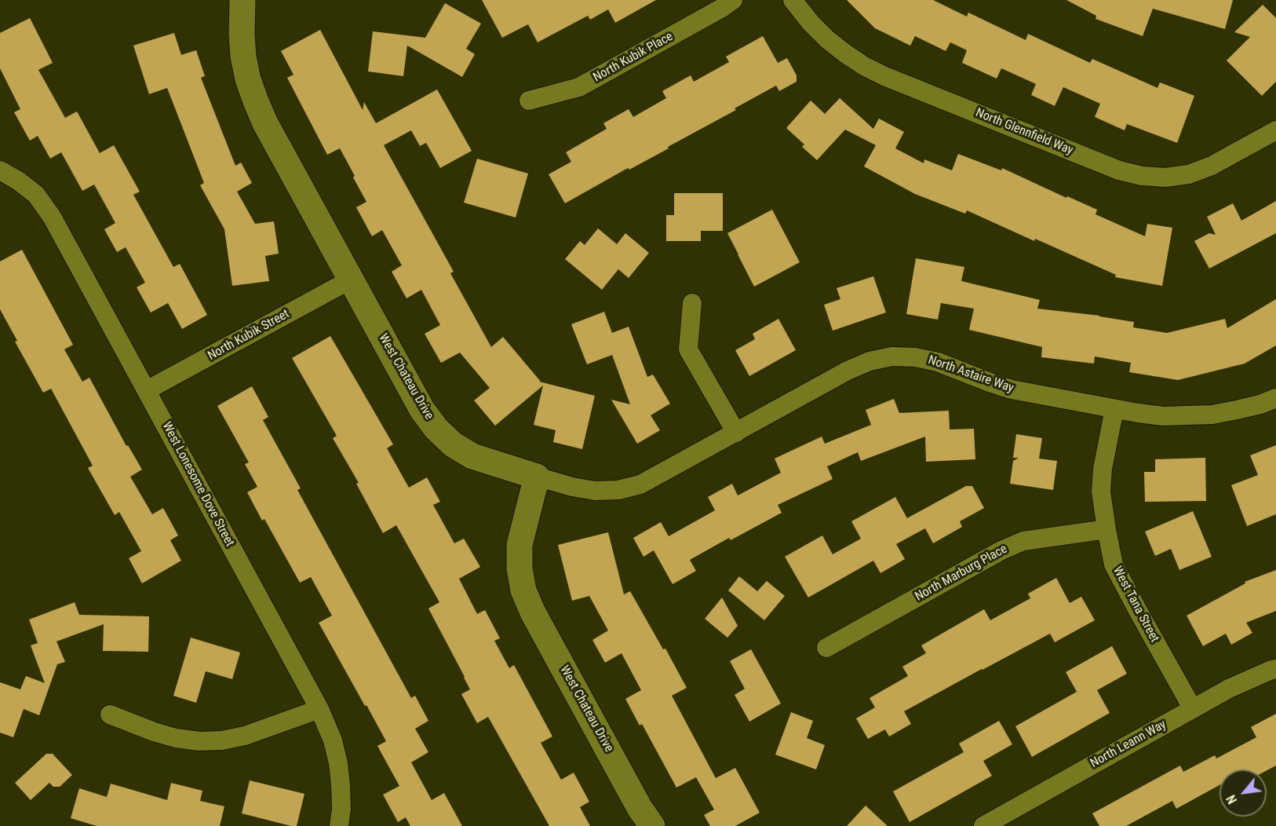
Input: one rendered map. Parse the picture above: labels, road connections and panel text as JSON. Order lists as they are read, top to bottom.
{
  "streets": {
    "street": [
      "North Kubik Place",
      "North Glennfield Way",
      "North Kubik Street",
      "North Astaire Way",
      "West Chateau Drive",
      "West Lonesome Dove Street",
      "North Marburg Place",
      "West Tana Street",
      "North Leann Way"
    ]
  },
  "crossings": [
    ["North Kubik Street", "West Chateau Drive"],
    ["North Kubik Street", "West Lonesome Dove Street"],
    ["North Astaire Way", "West Chateau Drive"],
    ["North Astaire Way", "West Tana Street"],
    ["North Marburg Place", "West Tana Street"],
    ["West Tana Street", "North Leann Way"]
  ],
  "north": "bottom left"
}
